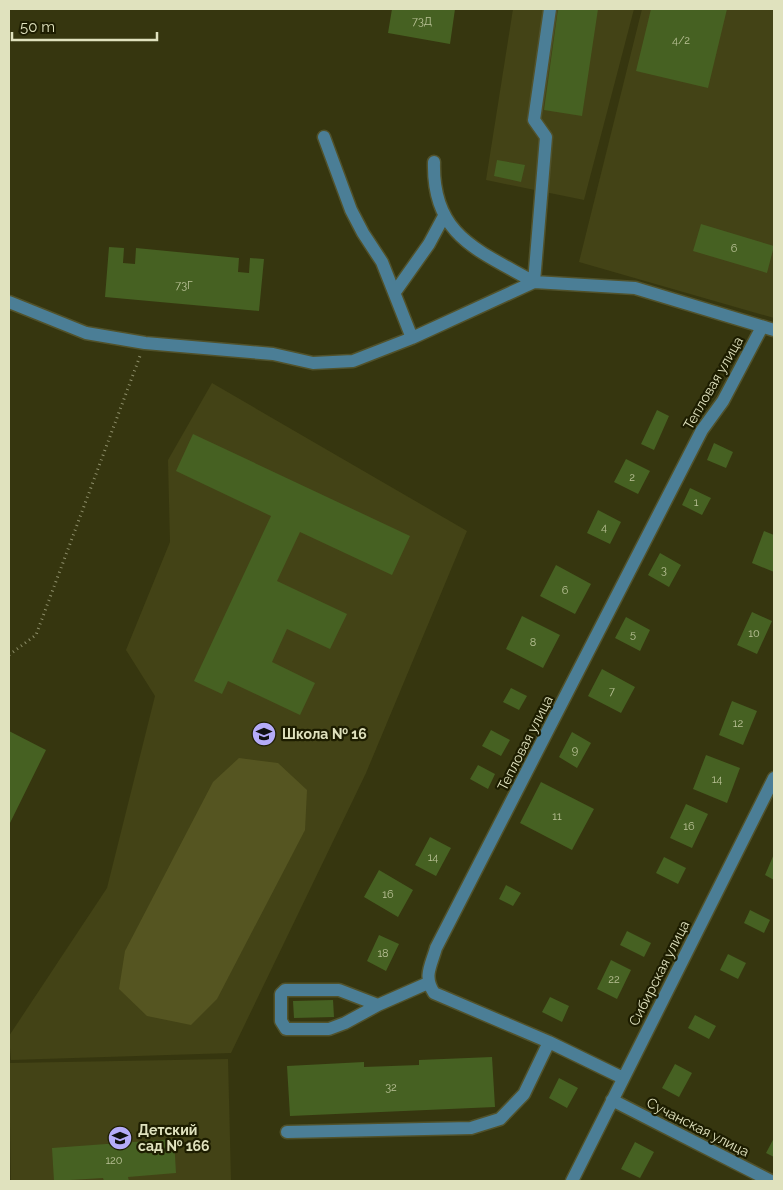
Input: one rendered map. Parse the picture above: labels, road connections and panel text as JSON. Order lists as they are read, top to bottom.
{
  "streets": {
    "street": ["Тепловая улица", "Сибирская улица", "Сучанская улица"]
  },
  "crossings": [
    ["Сибирская улица", "Сучанская улица"]
  ],
  "places": {
    "school or university": ["Школа № 16", "Детский сад № 166"]
  },
  "house_numbers": [
    "73Д",
    "4/2",
    "6",
    "73Г",
    "2",
    "1",
    "4",
    "3",
    "6",
    "10",
    "5",
    "8",
    "7",
    "12",
    "9",
    "14",
    "11",
    "16",
    "14",
    "16",
    "18",
    "22",
    "32",
    "120"
  ],
  "scale_bar": "50 m"
}
